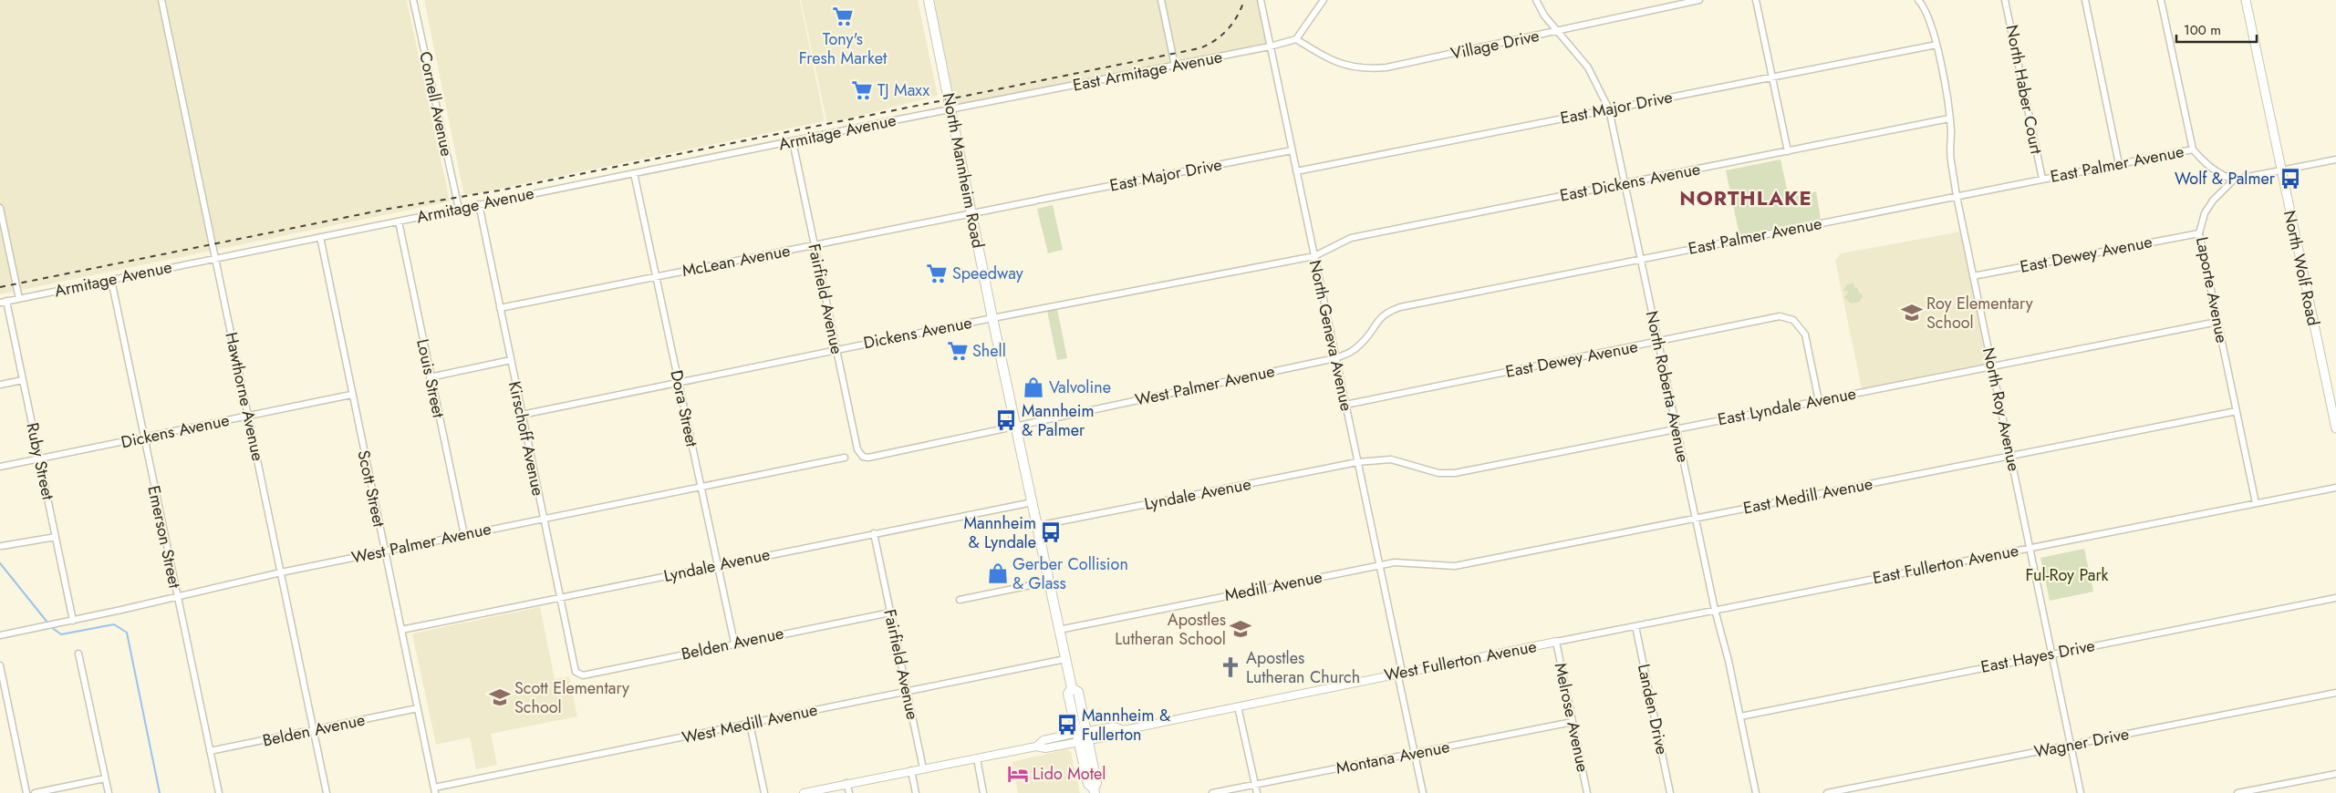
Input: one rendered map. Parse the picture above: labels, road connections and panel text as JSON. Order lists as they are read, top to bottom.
{
  "streets": {
    "main road": ["North Mannheim Road", "North Wolf Road"],
    "street": [
      "Village Drive",
      "East Armitage Avenue",
      "North Haber Court",
      "Cornell Avenue",
      "East Major Drive",
      "Armitage Avenue",
      "East Palmer Avenue",
      "East Dickens Avenue",
      "East Dewey Avenue",
      "McLean Avenue",
      "Laporte Avenue",
      "Fairfield Avenue",
      "Dickens Avenue",
      "North Geneva Avenue",
      "Louis Street",
      "West Palmer Avenue",
      "North Roberta Avenue",
      "Hawthorne Avenue",
      "East Lyndale Avenue",
      "Dora Street",
      "North Roy Avenue",
      "Kirschoff Avenue",
      "Ruby Street",
      "Scott Street",
      "Lyndale Avenue",
      "East Medill Avenue",
      "Emerson Street",
      "East Fullerton Avenue",
      "Medill Avenue",
      "Belden Avenue",
      "East Hayes Drive",
      "West Fullerton Avenue",
      "Landen Drive",
      "Melrose Avenue",
      "West Medill Avenue",
      "Wagner Drive",
      "Montana Avenue"
    ]
  },
  "crossings": [
    ["Village Drive", "East Armitage Avenue"],
    ["Village Drive", "North Roberta Avenue"],
    ["East Armitage Avenue", "Armitage Avenue"],
    ["East Armitage Avenue", "North Mannheim Road"],
    ["East Armitage Avenue", "North Geneva Avenue"],
    ["North Haber Court", "East Palmer Avenue"],
    ["Cornell Avenue", "Armitage Avenue"],
    ["East Major Drive", "North Mannheim Road"],
    ["East Major Drive", "McLean Avenue"],
    ["East Major Drive", "North Geneva Avenue"],
    ["East Major Drive", "North Roberta Avenue"],
    ["East Major Drive", "North Roy Avenue"],
    ["Armitage Avenue", "North Mannheim Road"],
    ["Armitage Avenue", "Fairfield Avenue"],
    ["Armitage Avenue", "Louis Street"],
    ["Armitage Avenue", "Hawthorne Avenue"],
    ["Armitage Avenue", "Dora Street"],
    ["Armitage Avenue", "Kirschoff Avenue"],
    ["Armitage Avenue", "Ruby Street"],
    ["Armitage Avenue", "Scott Street"],
    ["Armitage Avenue", "Emerson Street"],
    ["East Palmer Avenue", "North Geneva Avenue"],
    ["East Palmer Avenue", "West Palmer Avenue"],
    ["East Palmer Avenue", "North Roberta Avenue"],
    ["East Palmer Avenue", "North Roy Avenue"],
    ["North Mannheim Road", "McLean Avenue"],
    ["North Mannheim Road", "Dickens Avenue"],
    ["North Mannheim Road", "West Palmer Avenue"],
    ["North Mannheim Road", "Lyndale Avenue"],
    ["North Mannheim Road", "Medill Avenue"],
    ["North Mannheim Road", "West Fullerton Avenue"],
    ["North Mannheim Road", "West Medill Avenue"],
    ["East Dickens Avenue", "Dickens Avenue"],
    ["East Dickens Avenue", "North Geneva Avenue"],
    ["East Dickens Avenue", "North Roberta Avenue"],
    ["East Dickens Avenue", "North Roy Avenue"],
    ["East Dewey Avenue", "Laporte Avenue"],
    ["East Dewey Avenue", "North Geneva Avenue"],
    ["East Dewey Avenue", "North Roberta Avenue"],
    ["East Dewey Avenue", "East Lyndale Avenue"],
    ["East Dewey Avenue", "North Roy Avenue"],
    ["McLean Avenue", "Fairfield Avenue"],
    ["McLean Avenue", "Dora Street"],
    ["McLean Avenue", "Kirschoff Avenue"],
    ["Laporte Avenue", "East Lyndale Avenue"],
    ["Laporte Avenue", "East Medill Avenue"],
    ["Laporte Avenue", "East Fullerton Avenue"],
    ["Fairfield Avenue", "Dickens Avenue"],
    ["Fairfield Avenue", "West Palmer Avenue"],
    ["Fairfield Avenue", "Lyndale Avenue"],
    ["Fairfield Avenue", "Belden Avenue"],
    ["Fairfield Avenue", "West Fullerton Avenue"],
    ["Fairfield Avenue", "West Medill Avenue"],
    ["Dickens Avenue", "North Geneva Avenue"],
    ["Dickens Avenue", "Hawthorne Avenue"],
    ["Dickens Avenue", "Dora Street"],
    ["Dickens Avenue", "Kirschoff Avenue"],
    ["Dickens Avenue", "Ruby Street"],
    ["Dickens Avenue", "Scott Street"],
    ["Dickens Avenue", "Emerson Street"],
    ["North Geneva Avenue", "West Palmer Avenue"],
    ["North Geneva Avenue", "East Lyndale Avenue"],
    ["North Geneva Avenue", "Lyndale Avenue"],
    ["North Geneva Avenue", "East Medill Avenue"],
    ["North Geneva Avenue", "Medill Avenue"],
    ["North Geneva Avenue", "West Fullerton Avenue"],
    ["North Geneva Avenue", "Montana Avenue"],
    ["Louis Street", "West Palmer Avenue"],
    ["West Palmer Avenue", "Hawthorne Avenue"],
    ["West Palmer Avenue", "Dora Street"],
    ["West Palmer Avenue", "Kirschoff Avenue"],
    ["West Palmer Avenue", "Ruby Street"],
    ["West Palmer Avenue", "Scott Street"],
    ["West Palmer Avenue", "Emerson Street"],
    ["North Roberta Avenue", "East Lyndale Avenue"],
    ["North Roberta Avenue", "East Medill Avenue"],
    ["North Roberta Avenue", "East Fullerton Avenue"],
    ["North Roberta Avenue", "East Hayes Drive"],
    ["Hawthorne Avenue", "Belden Avenue"],
    ["East Lyndale Avenue", "North Roy Avenue"],
    ["East Lyndale Avenue", "Lyndale Avenue"],
    ["Dora Street", "Lyndale Avenue"],
    ["Dora Street", "Belden Avenue"],
    ["North Roy Avenue", "East Medill Avenue"],
    ["North Roy Avenue", "East Fullerton Avenue"],
    ["North Roy Avenue", "East Hayes Drive"],
    ["North Roy Avenue", "Wagner Drive"],
    ["Kirschoff Avenue", "Lyndale Avenue"],
    ["Kirschoff Avenue", "Belden Avenue"],
    ["Scott Street", "Lyndale Avenue"],
    ["Scott Street", "Belden Avenue"],
    ["Scott Street", "West Medill Avenue"],
    ["East Medill Avenue", "Medill Avenue"],
    ["Emerson Street", "Belden Avenue"],
    ["East Fullerton Avenue", "West Fullerton Avenue"],
    ["East Fullerton Avenue", "Landen Drive"],
    ["East Fullerton Avenue", "Melrose Avenue"],
    ["West Fullerton Avenue", "Melrose Avenue"],
    ["Melrose Avenue", "Montana Avenue"]
  ],
  "districts": ["NORTHLAKE"],
  "parks": ["Ful-Roy Park"],
  "places": {
    "supermarket": [
      "Tony's Fresh Market",
      "TJ Maxx",
      "Speedway",
      "Shell"
    ],
    "bus stop": [
      "Wolf & Palmer",
      "Mannheim & Palmer",
      "Mannheim & Lyndale",
      "Mannheim & Fullerton"
    ],
    "school or university": ["Roy Elementary School", "Apostles Lutheran School", "Scott Elementary School"],
    "shop": ["Valvoline", "Gerber Collision & Glass"],
    "church": ["Apostles Lutheran Church"],
    "hotel": ["Lido Motel"]
  },
  "scale_bar": "100 m"
}
